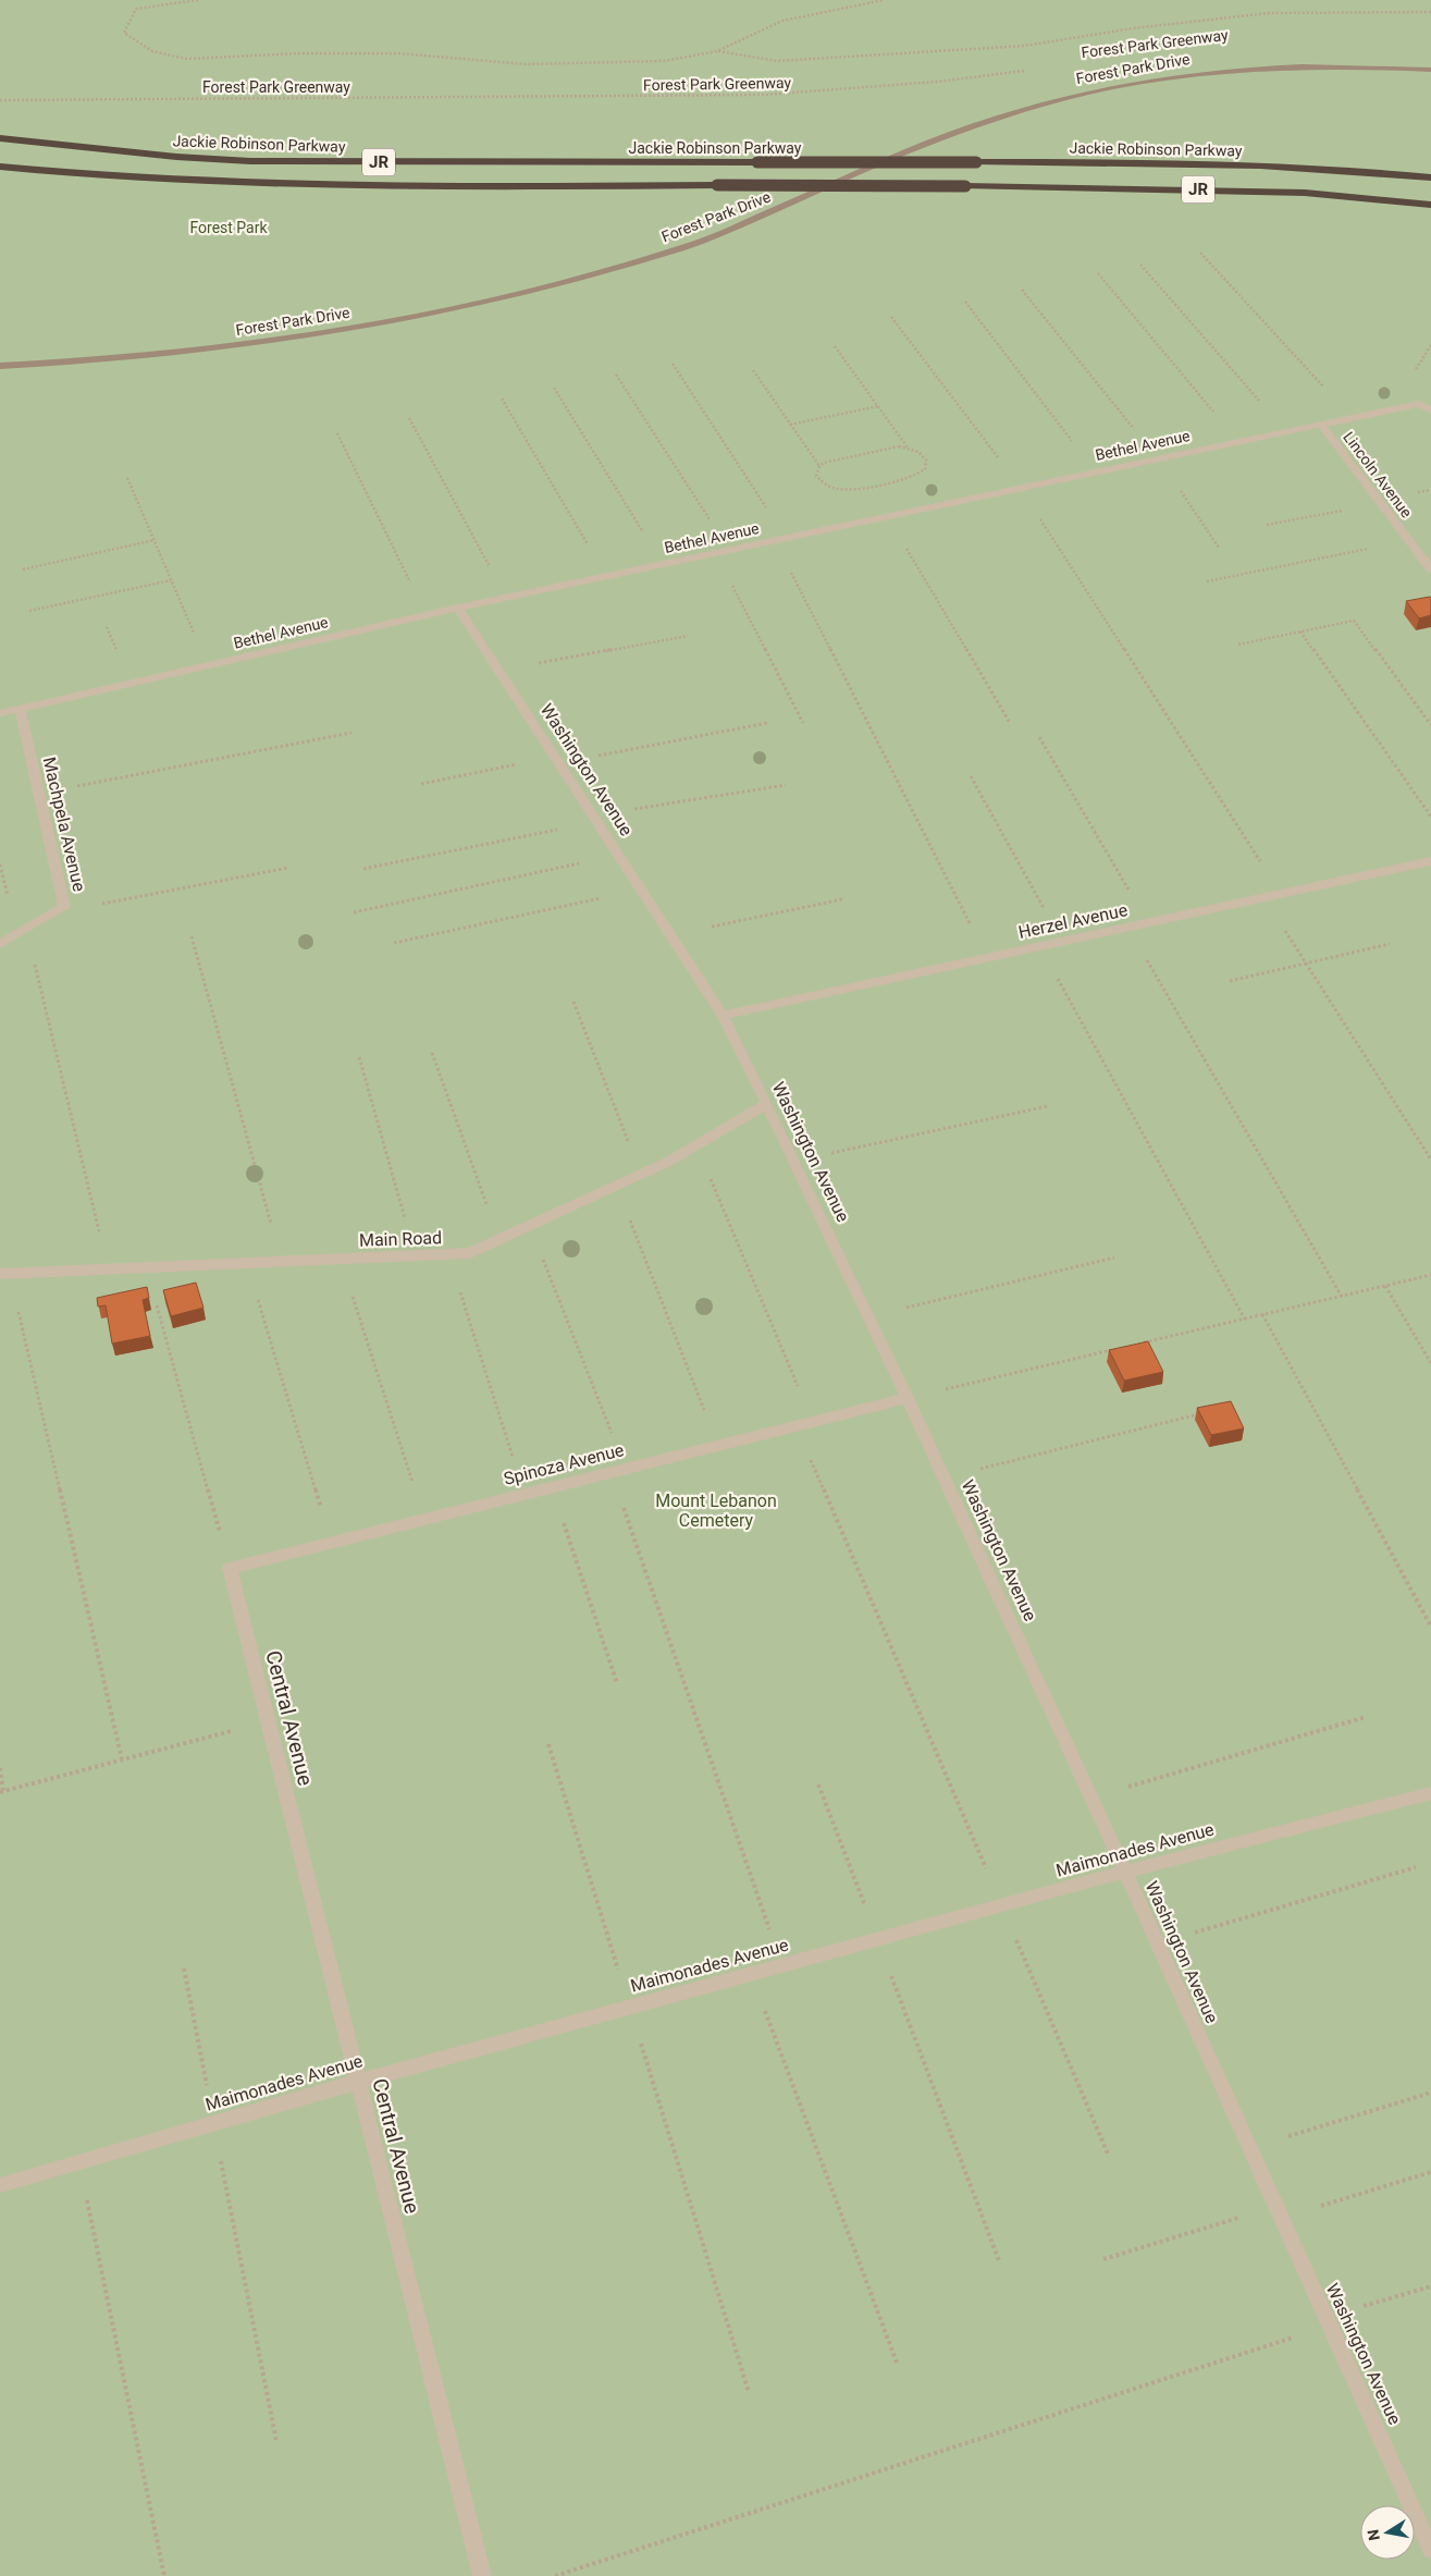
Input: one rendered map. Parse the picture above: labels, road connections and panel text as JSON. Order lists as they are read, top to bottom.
{
  "streets": {
    "highway": ["Jackie Robinson Parkway", "JR"],
    "street": ["Forest Park Drive"],
    "lane": [
      "Bethel Avenue",
      "Lincoln Avenue",
      "Washington Avenue",
      "Machpela Avenue",
      "Herzel Avenue",
      "Main Road",
      "Spinoza Avenue",
      "Central Avenue",
      "Maimonades Avenue"
    ],
    "path": ["Forest Park Greenway"]
  },
  "crossings": [
    ["Bethel Avenue", "Lincoln Avenue"],
    ["Bethel Avenue", "Washington Avenue"],
    ["Bethel Avenue", "Machpela Avenue"],
    ["Washington Avenue", "Herzel Avenue"],
    ["Washington Avenue", "Main Road"],
    ["Washington Avenue", "Spinoza Avenue"],
    ["Washington Avenue", "Maimonades Avenue"],
    ["Spinoza Avenue", "Central Avenue"],
    ["Central Avenue", "Maimonades Avenue"]
  ],
  "parks": ["Forest Park", "Mount Lebanon Cemetery"],
  "north": "left"
}
